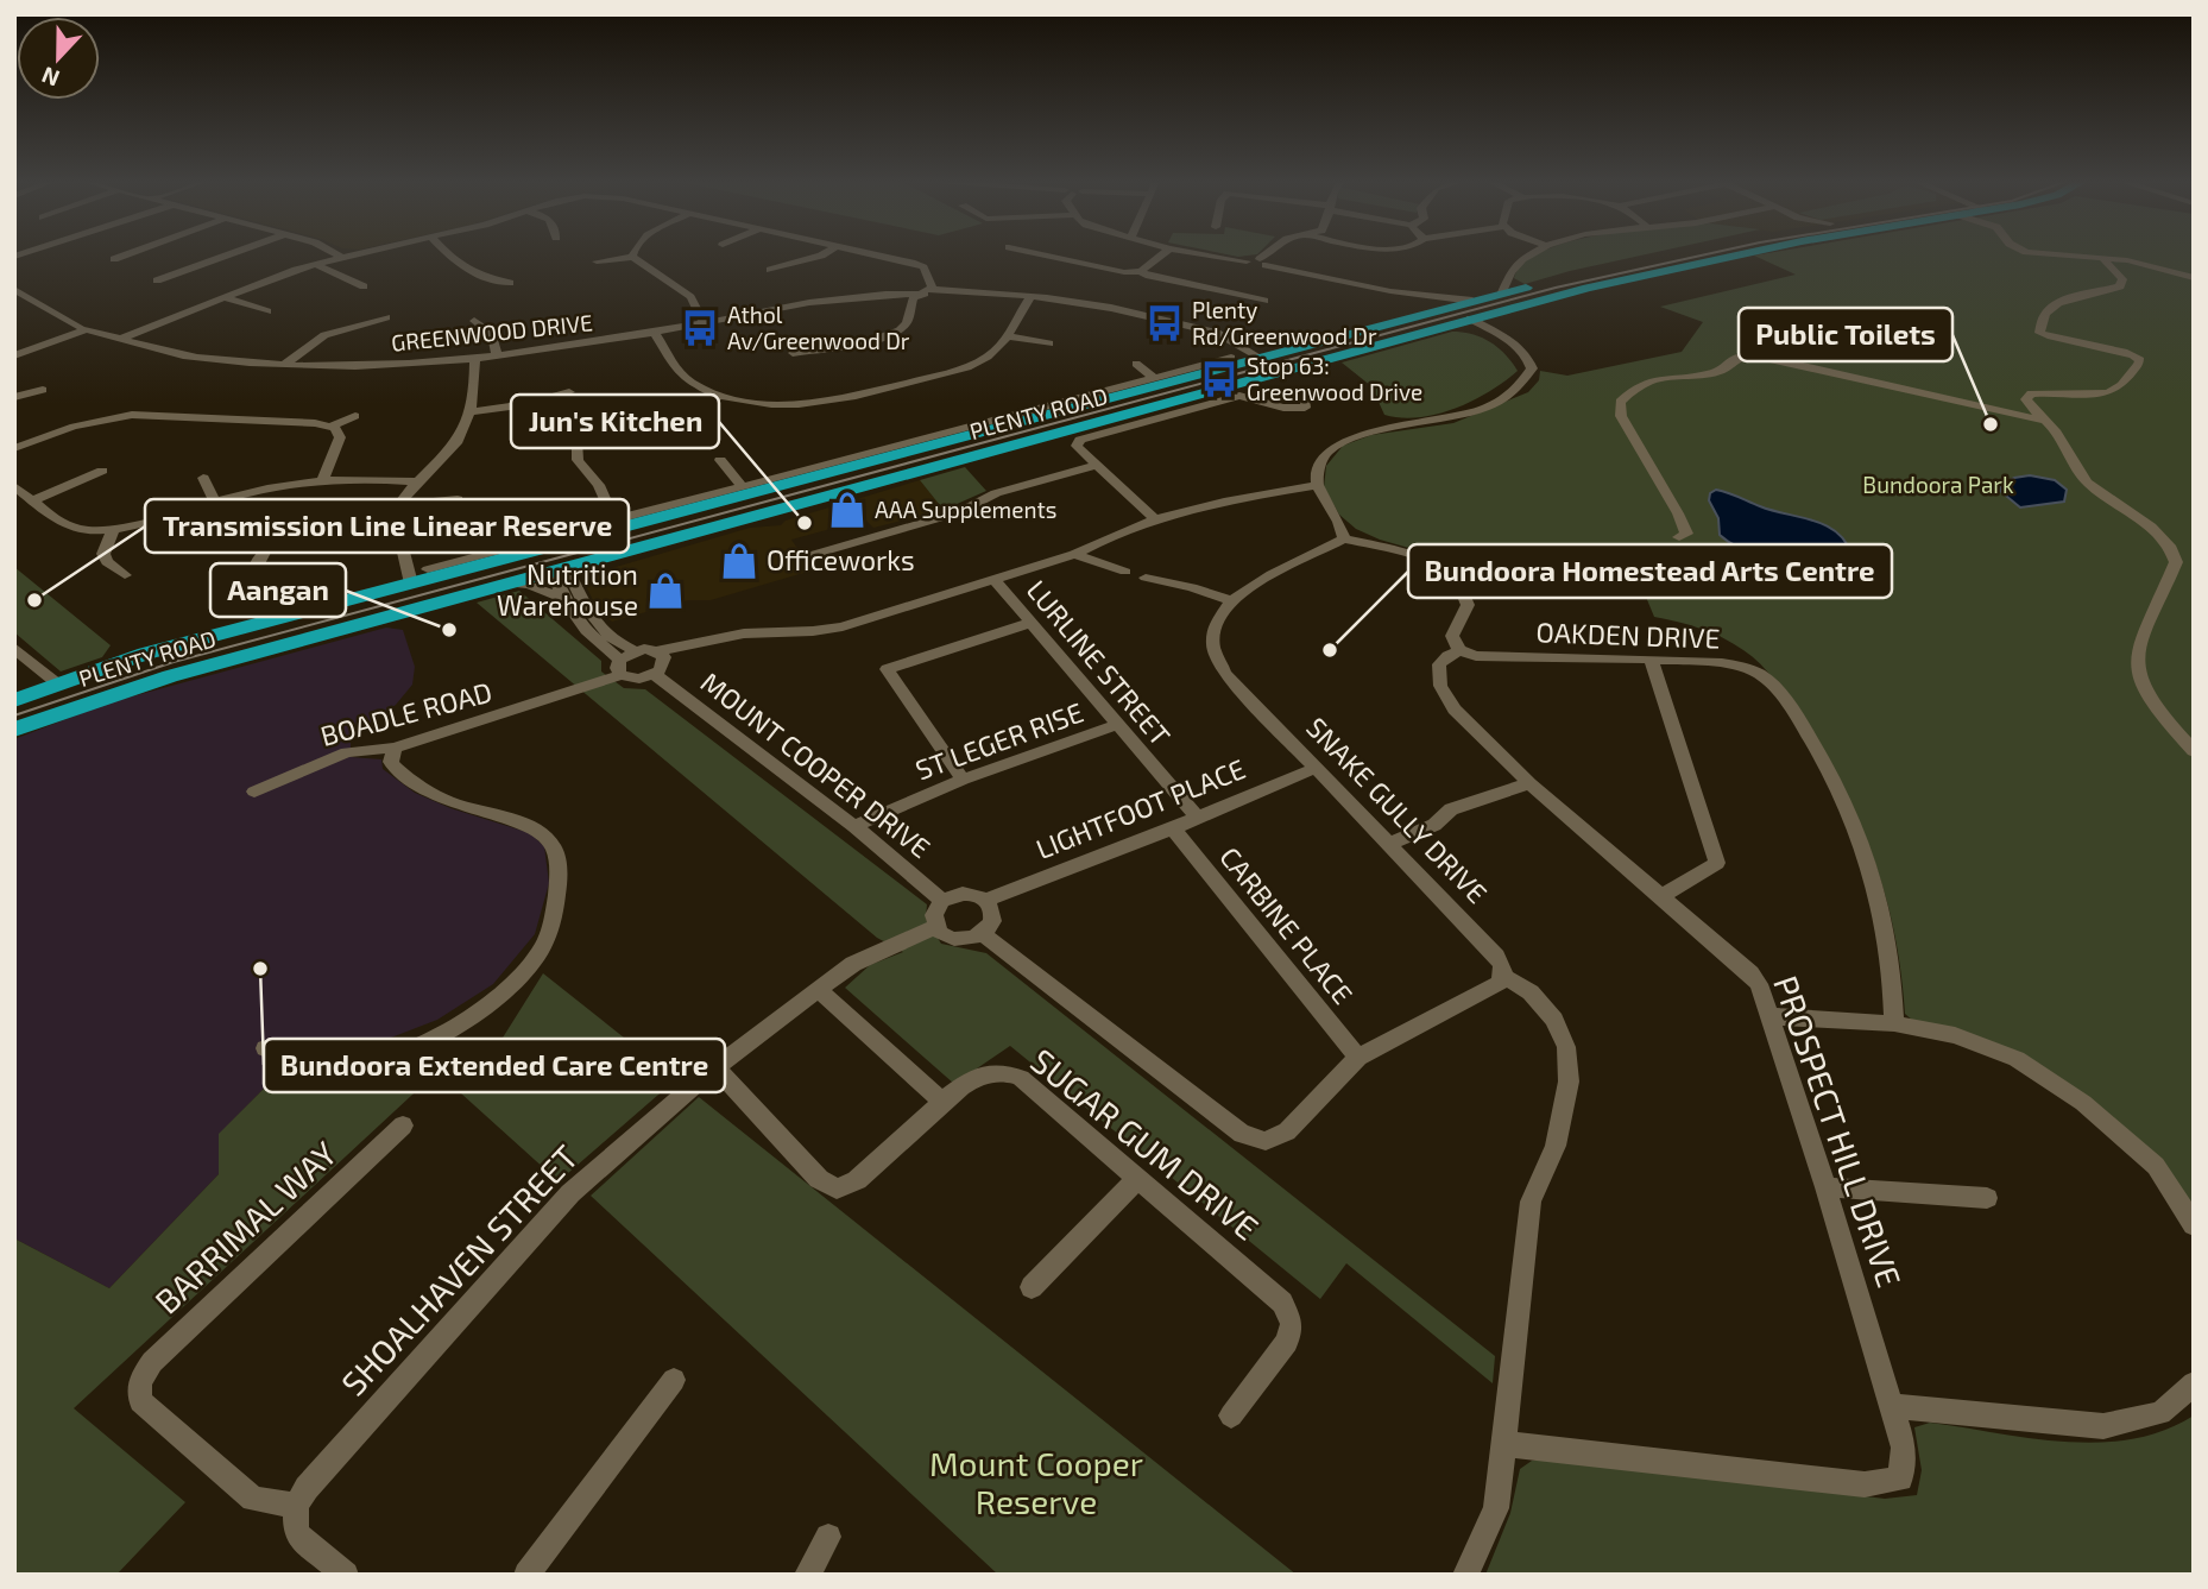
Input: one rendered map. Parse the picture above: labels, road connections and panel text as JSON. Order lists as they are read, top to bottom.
{
  "streets": {
    "highway": ["PLENTY ROAD"],
    "street": [
      "GREENWOOD DRIVE",
      "OAKDEN DRIVE",
      "LURLINE STREET",
      "BOADLE ROAD",
      "ST LEGER RISE",
      "MOUNT COOPER DRIVE",
      "LIGHTFOOT PLACE",
      "SNAKE GULLY DRIVE",
      "CARBINE PLACE",
      "PROSPECT HILL DRIVE",
      "SUGAR GUM DRIVE",
      "BARRIMAL WAY",
      "SHOALHAVEN STREET"
    ]
  },
  "crossings": [
    ["GREENWOOD DRIVE", "PLENTY ROAD"],
    ["OAKDEN DRIVE", "PROSPECT HILL DRIVE"],
    ["LURLINE STREET", "ST LEGER RISE"],
    ["LURLINE STREET", "LIGHTFOOT PLACE"],
    ["ST LEGER RISE", "MOUNT COOPER DRIVE"],
    ["MOUNT COOPER DRIVE", "LIGHTFOOT PLACE"],
    ["MOUNT COOPER DRIVE", "SHOALHAVEN STREET"],
    ["LIGHTFOOT PLACE", "SNAKE GULLY DRIVE"],
    ["LIGHTFOOT PLACE", "CARBINE PLACE"],
    ["LIGHTFOOT PLACE", "SHOALHAVEN STREET"],
    ["SNAKE GULLY DRIVE", "PROSPECT HILL DRIVE"],
    ["SUGAR GUM DRIVE", "SHOALHAVEN STREET"],
    ["BARRIMAL WAY", "SHOALHAVEN STREET"]
  ],
  "parks": ["Bundoora Park", "Mount Cooper Reserve"],
  "places": {
    "bus stop": ["Plenty Rd/Greenwood Dr", "Athol Av/Greenwood Dr", "Stop 63: Greenwood Drive"],
    "other": [
      "Public Toilets",
      "Jun's Kitchen",
      "Transmission Line Linear Reserve",
      "Aangan",
      "Bundoora Homestead Arts Centre",
      "Bundoora Extended Care Centre"
    ],
    "shop": ["AAA Supplements", "Officeworks", "Nutrition Warehouse"]
  },
  "north": "bottom"
}
